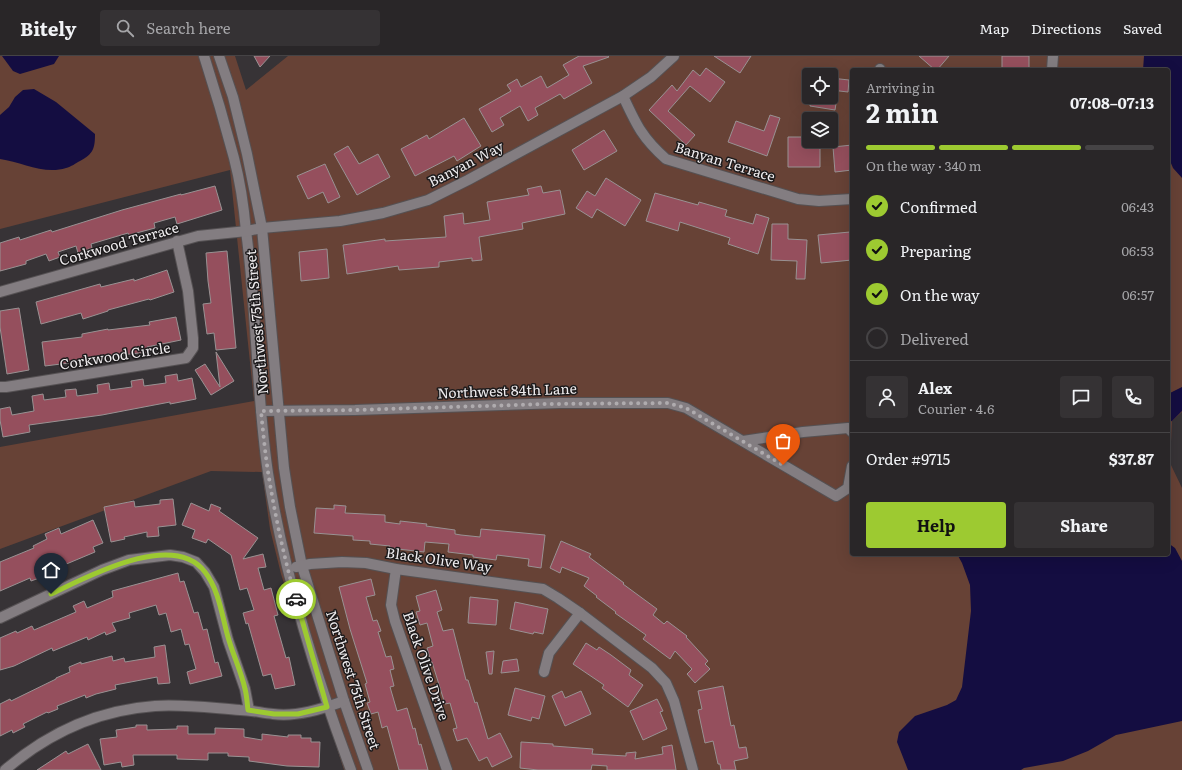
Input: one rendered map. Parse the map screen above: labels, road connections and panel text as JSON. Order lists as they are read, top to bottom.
{
  "streets": {
    "street": [
      "Banyan Terrace",
      "Banyan Way",
      "Corkwood Terrace",
      "Northwest 75th Street",
      "Corkwood Circle",
      "Northwest 84th Lane",
      "Black Olive Way",
      "Black Olive Drive"
    ]
  },
  "crossings": [
    ["Banyan Terrace", "Banyan Way"],
    ["Banyan Way", "Corkwood Terrace"],
    ["Banyan Way", "Northwest 75th Street"],
    ["Corkwood Terrace", "Northwest 75th Street"],
    ["Corkwood Terrace", "Corkwood Circle"],
    ["Northwest 75th Street", "Northwest 84th Lane"],
    ["Northwest 75th Street", "Black Olive Way"],
    ["Black Olive Way", "Black Olive Drive"]
  ],
  "page": {
    "header": "Bitely",
    "search": "Search here",
    "nav": ["Map", "Directions", "Saved"],
    "heading": ["2 min", "Arriving in", "07:08–07:13"],
    "panel": [
      "Alex",
      "Courier · 4.6",
      "Order #9715",
      "$37.87"
    ],
    "bar": "On the way · 340 m",
    "list": [
      ["Confirmed", "06:43"],
      ["Preparing", "06:53"],
      ["On the way", "06:57"],
      "Delivered"
    ],
    "buttons": ["Help", "Share"]
  }
}
